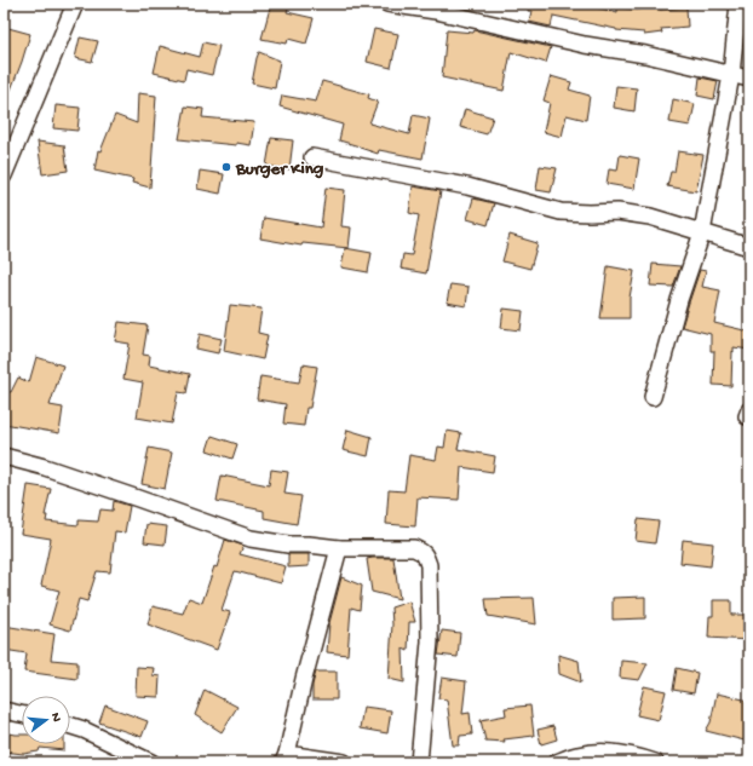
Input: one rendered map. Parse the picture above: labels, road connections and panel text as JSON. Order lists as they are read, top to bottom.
{
  "places": ["Burger King"],
  "north": "right"
}
